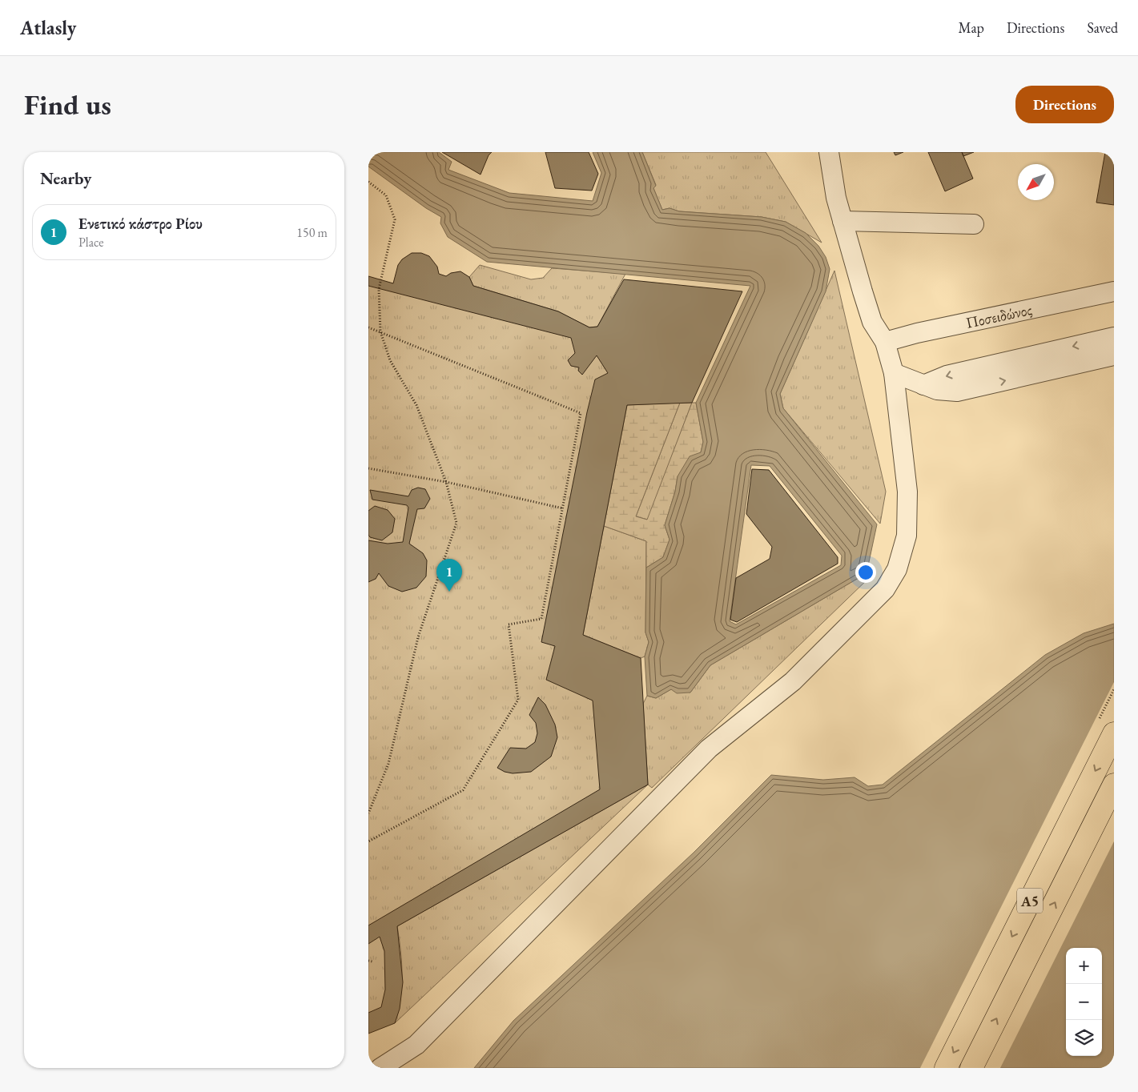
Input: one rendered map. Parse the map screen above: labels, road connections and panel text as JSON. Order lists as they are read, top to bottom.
{
  "streets": {
    "highway": ["Α5"],
    "street": ["Ποσειδώνος"]
  },
  "north": "bottom left",
  "page": {
    "header": "Atlasly",
    "nav": ["Map", "Directions", "Saved"],
    "buttons": "Directions",
    "title": "Find us",
    "heading": "Nearby",
    "list": [
      {
        "mark": "1",
        "name": "Ενετικό κάστρο Ρίου",
        "note": "Place",
        "value": "150 m"
      }
    ],
    "pins": "1",
    "map_buttons": ["+", "−"]
  }
}
